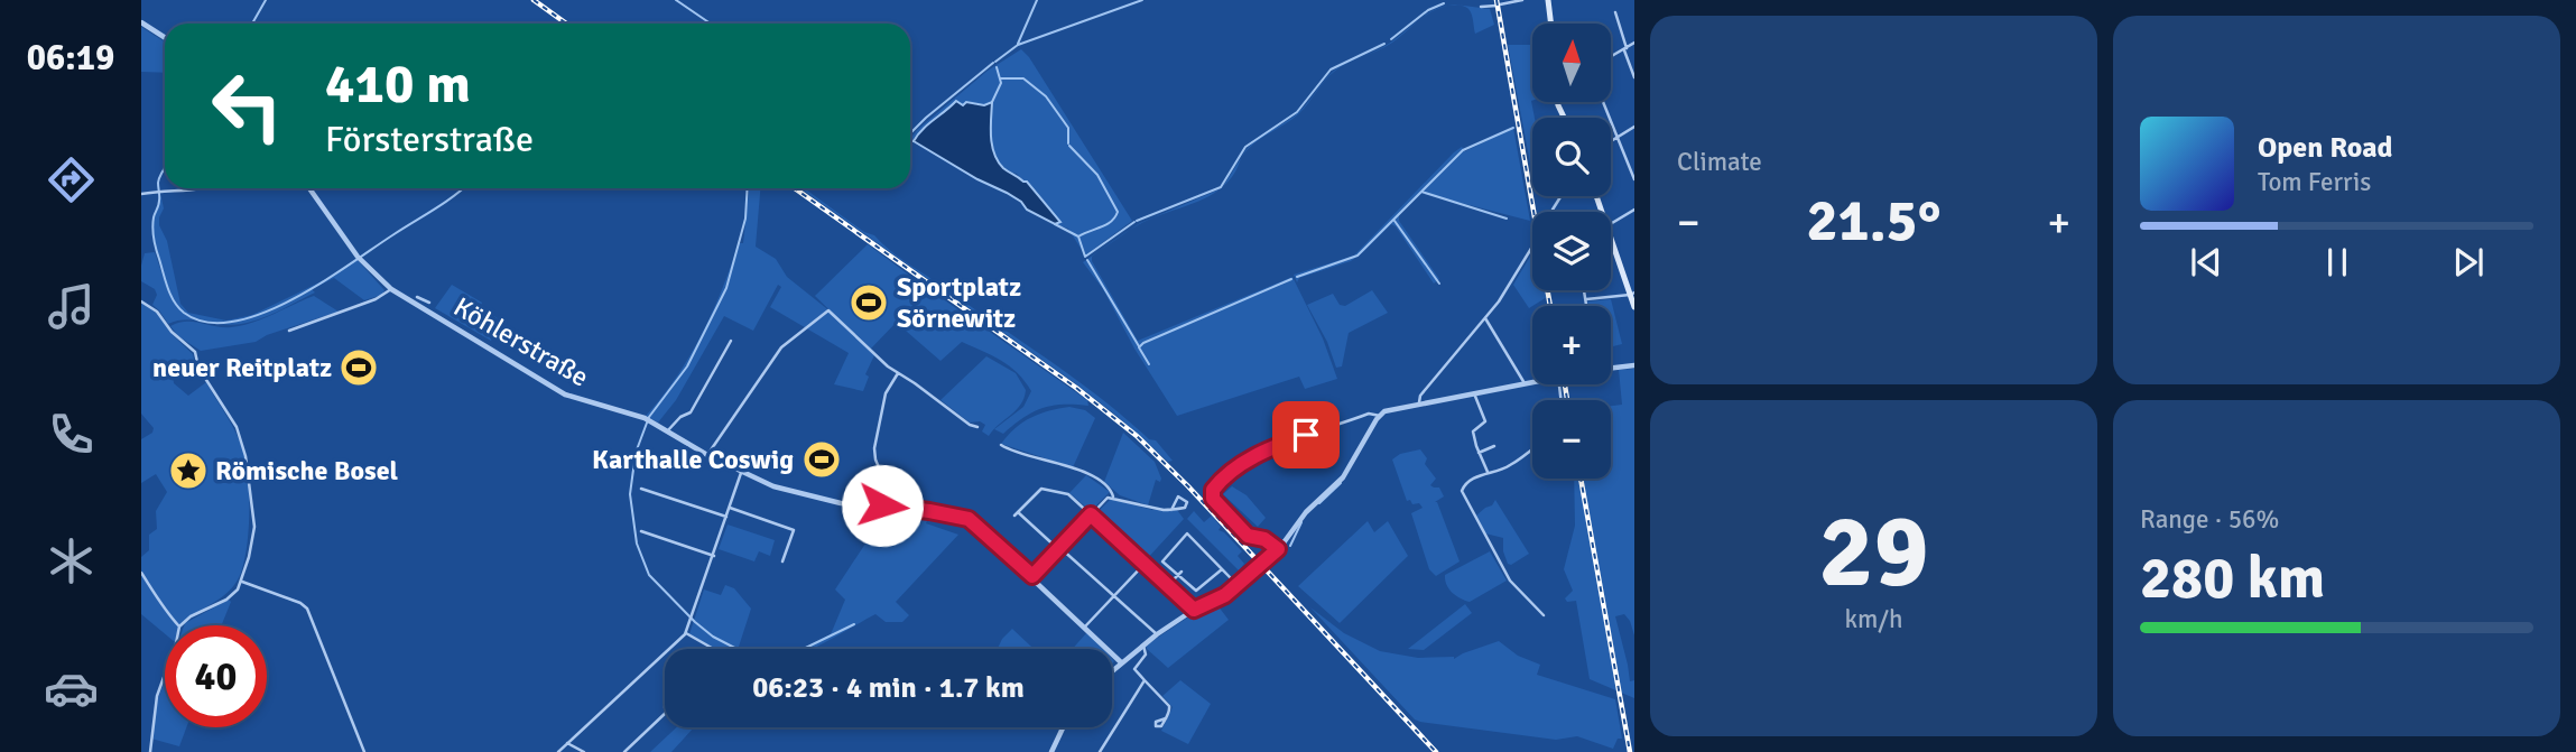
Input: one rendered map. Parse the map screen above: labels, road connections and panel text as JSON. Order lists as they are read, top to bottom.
{
  "streets": {
    "street": ["Köhlerstraße"]
  },
  "places": {
    "sports": ["Sportplatz Sörnewitz", "neuer Reitplatz", "Karthalle Coswig"],
    "place": ["Römische Bosel"]
  },
  "north": "top",
  "page": {
    "tabs": "06:19",
    "tile": [
      "Climate",
      ["29", "km/h"],
      ["Range · 56%", "280 km"]
    ],
    "map_buttons": ["+", "−"],
    "turn": ["410 m", "Försterstraße"],
    "song": ["Open Road", "Tom Ferris"],
    "heat": ["−", "21.5°", "+"],
    "limit": "40",
    "trip": "06:23 · 4 min · 1.7 km"
  }
}
